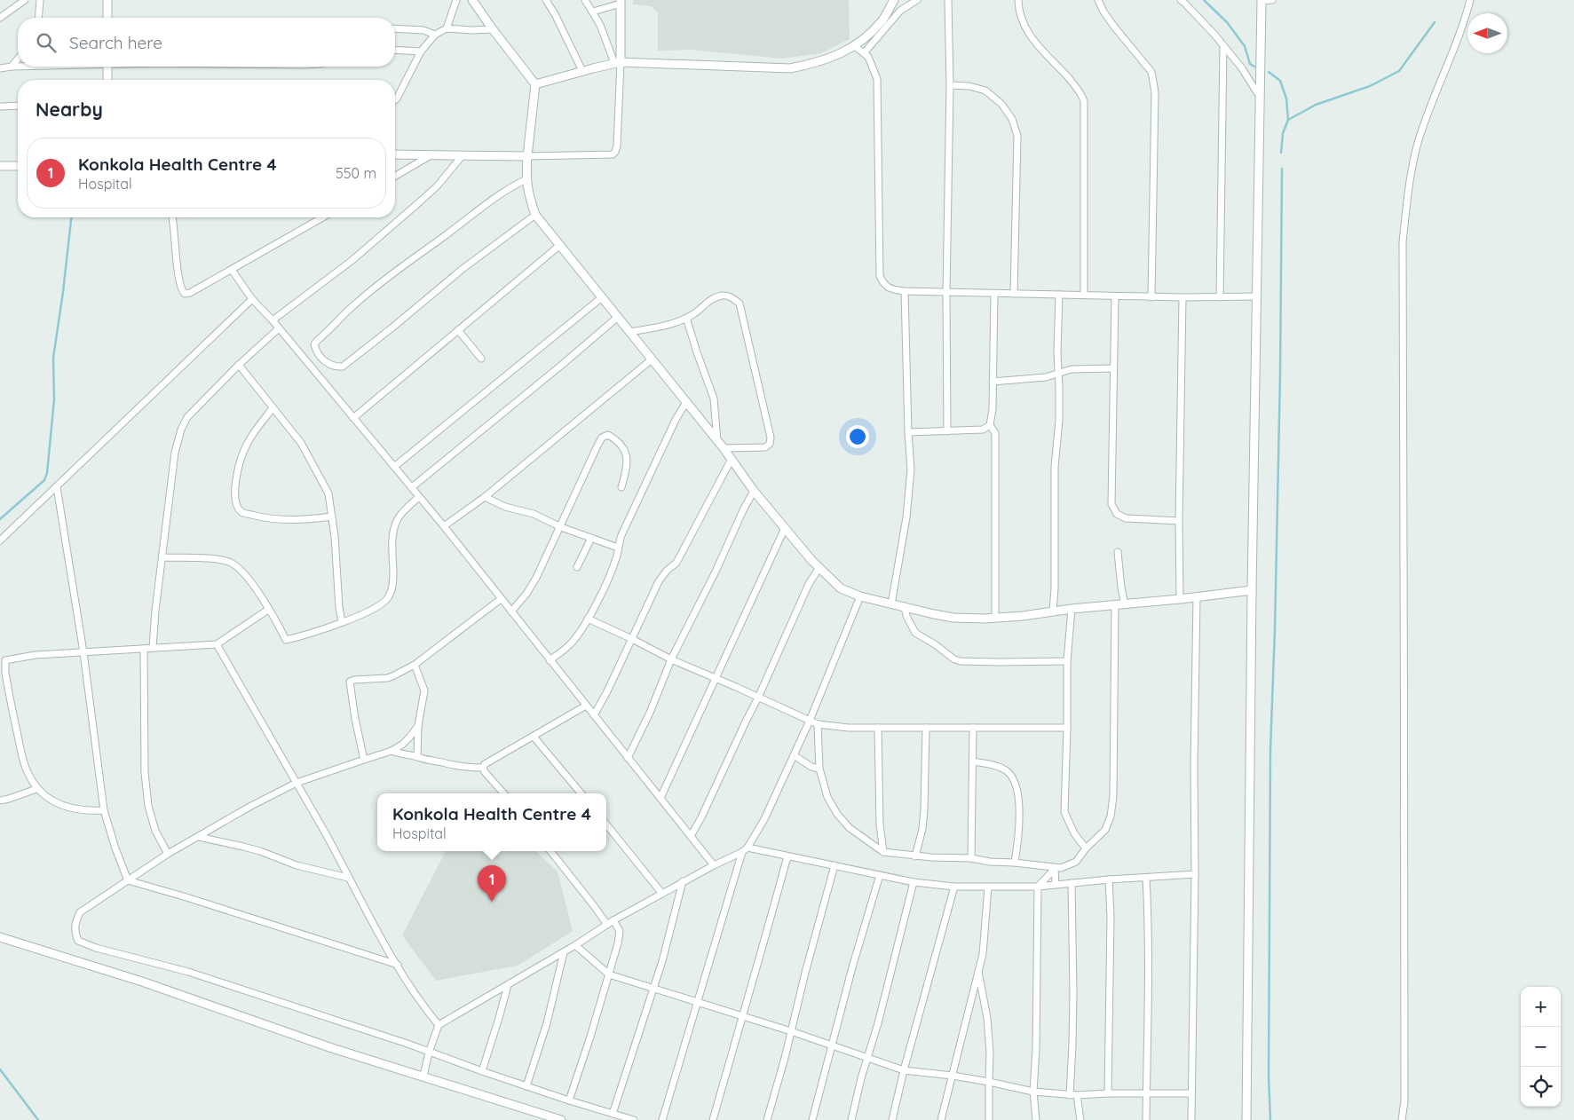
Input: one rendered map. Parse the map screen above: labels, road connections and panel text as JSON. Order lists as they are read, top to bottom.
{
  "north": "left",
  "page": {
    "search": "Search here",
    "heading": "Nearby",
    "list": [
      {
        "mark": "1",
        "name": "Konkola Health Centre 4",
        "note": "Hospital",
        "value": "550 m"
      }
    ],
    "popup": ["Konkola Health Centre 4", "Hospital"],
    "pins": "1",
    "map_buttons": ["+", "−"]
  }
}
